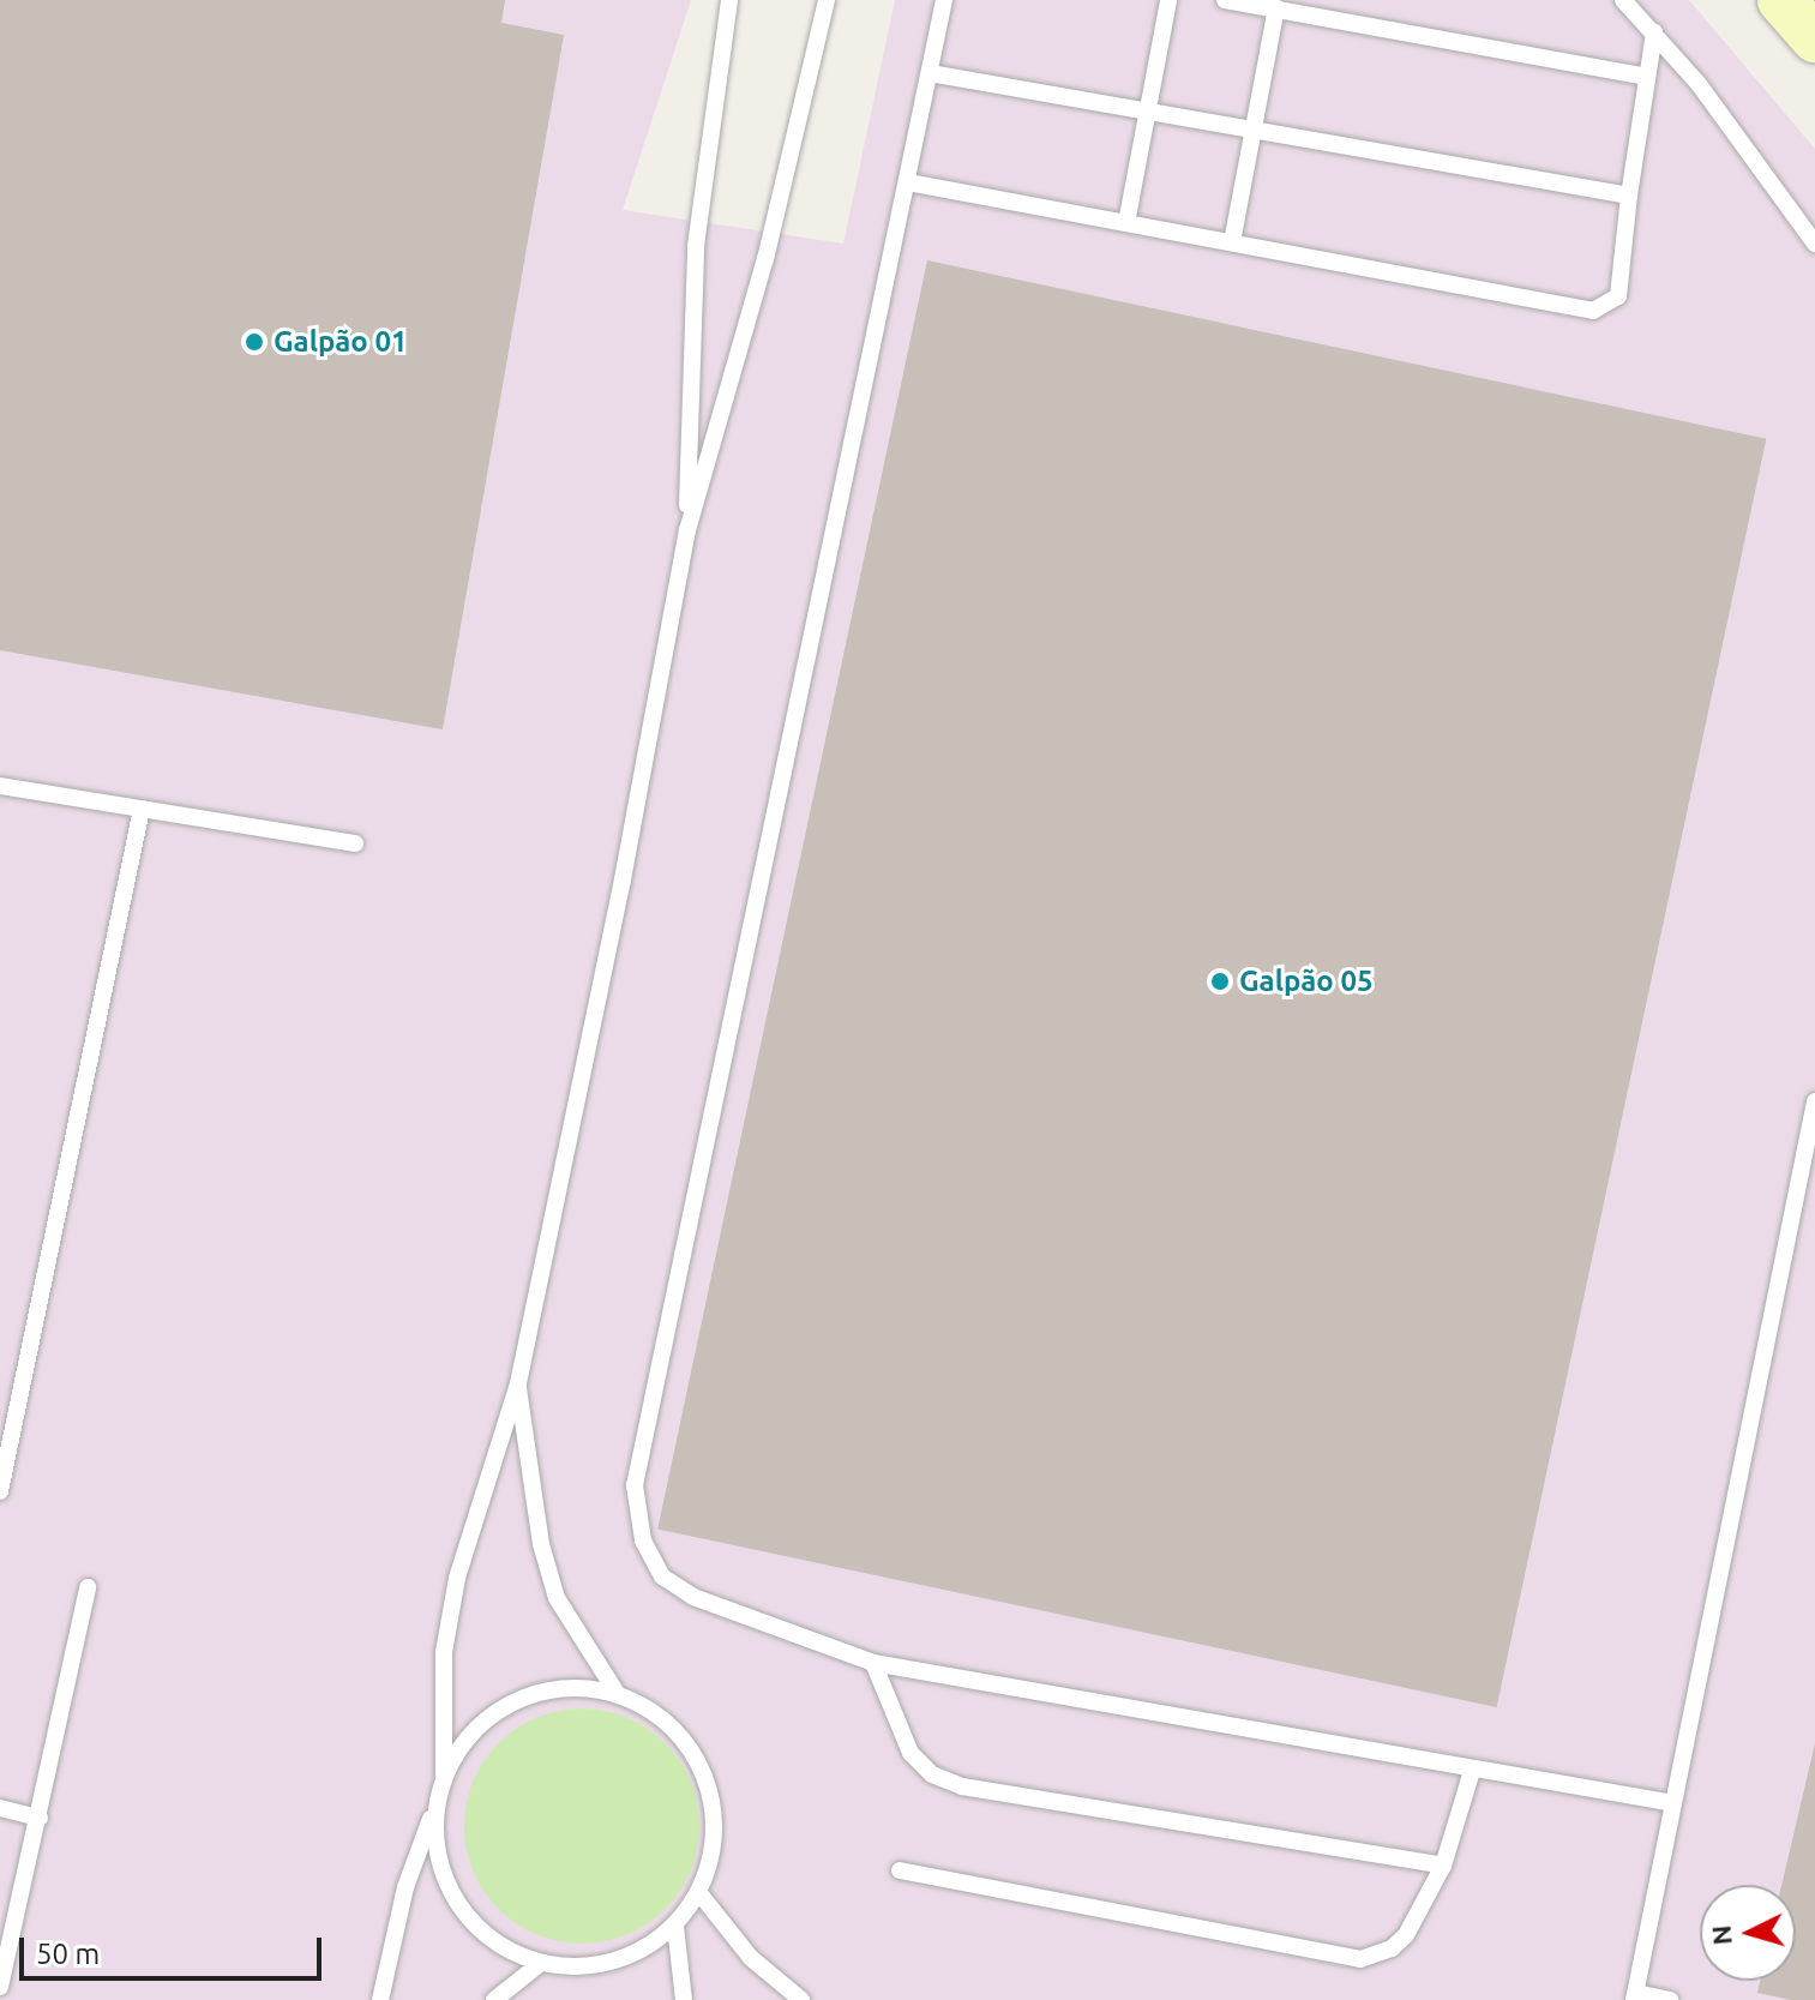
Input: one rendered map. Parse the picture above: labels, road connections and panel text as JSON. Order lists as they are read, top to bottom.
{
  "places": ["Galpão 01", "Galpão 05"],
  "scale_bar": "50 m",
  "north": "left"
}
